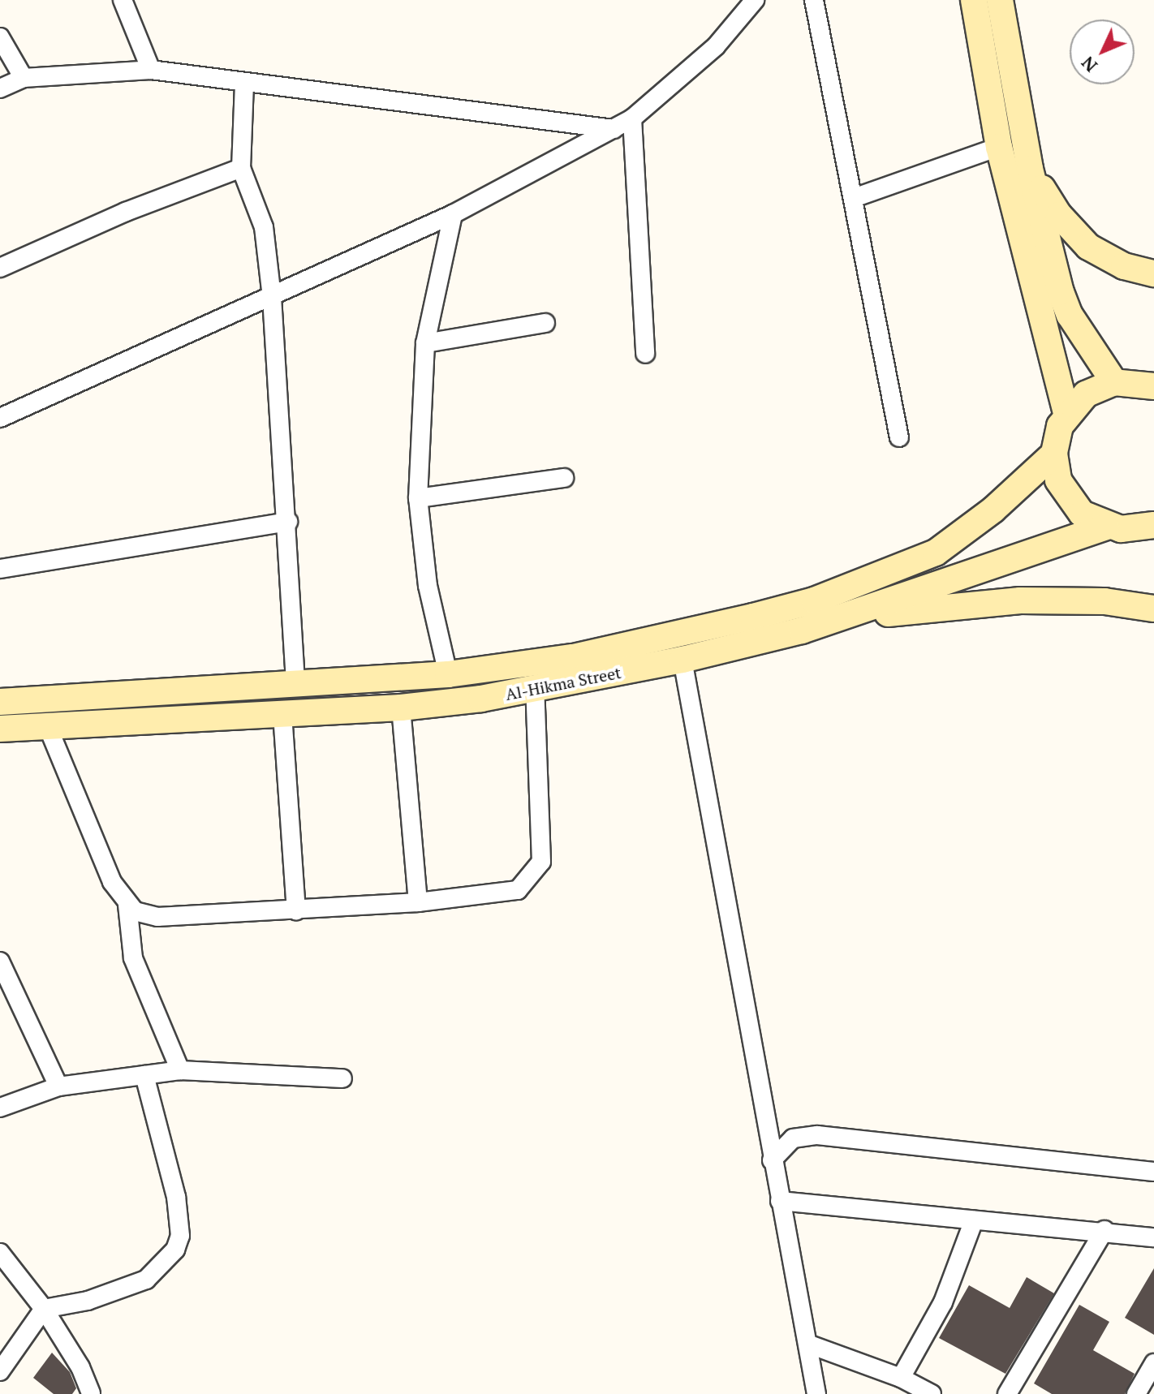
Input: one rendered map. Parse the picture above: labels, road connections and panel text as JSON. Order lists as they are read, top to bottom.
{
  "streets": {
    "street": ["Al-Hikma Street"]
  },
  "north": "bottom left"
}
